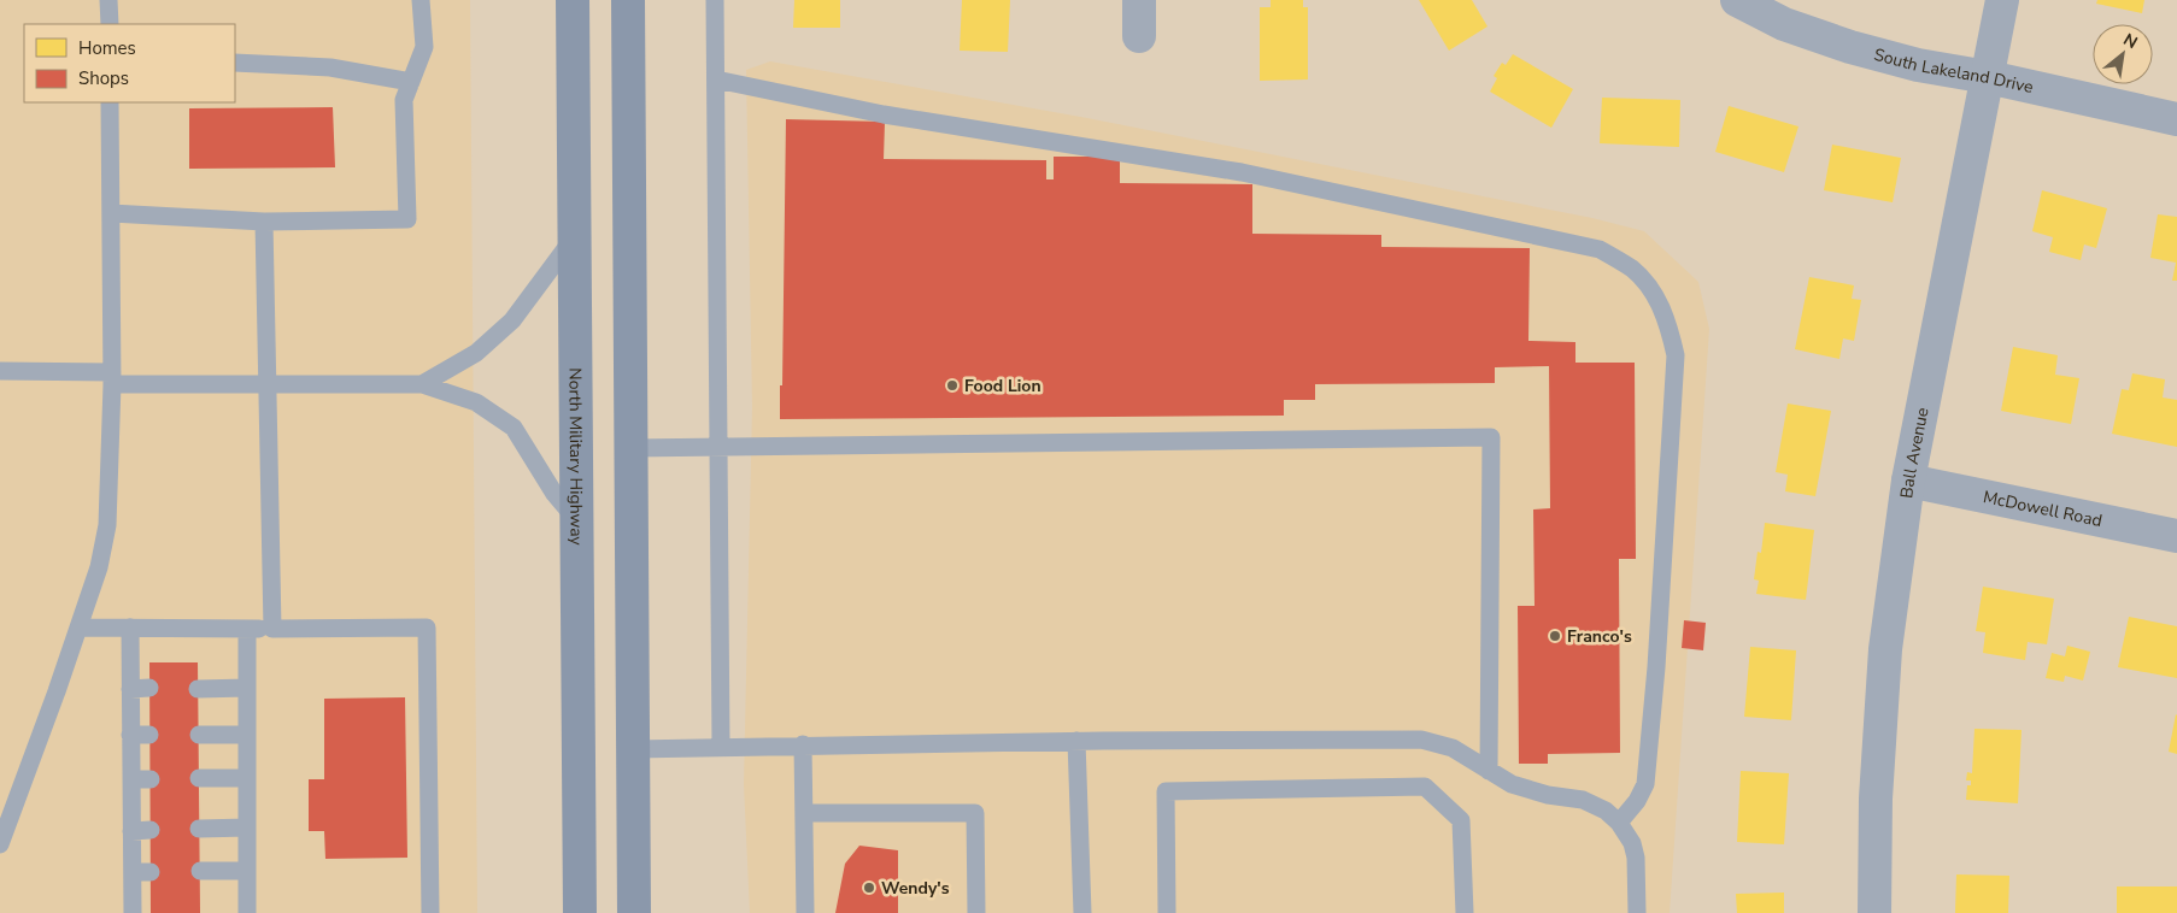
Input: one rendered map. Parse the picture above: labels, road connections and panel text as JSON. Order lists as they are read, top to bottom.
{
  "streets": {
    "main road": ["North Military Highway"],
    "street": ["South Lakeland Drive", "Ball Avenue", "McDowell Road"]
  },
  "crossings": [
    ["South Lakeland Drive", "Ball Avenue"],
    ["Ball Avenue", "McDowell Road"]
  ],
  "places": ["Food Lion", "Franco's", "Wendy's"],
  "legend": ["Homes", "Shops"],
  "north": "top right"
}
